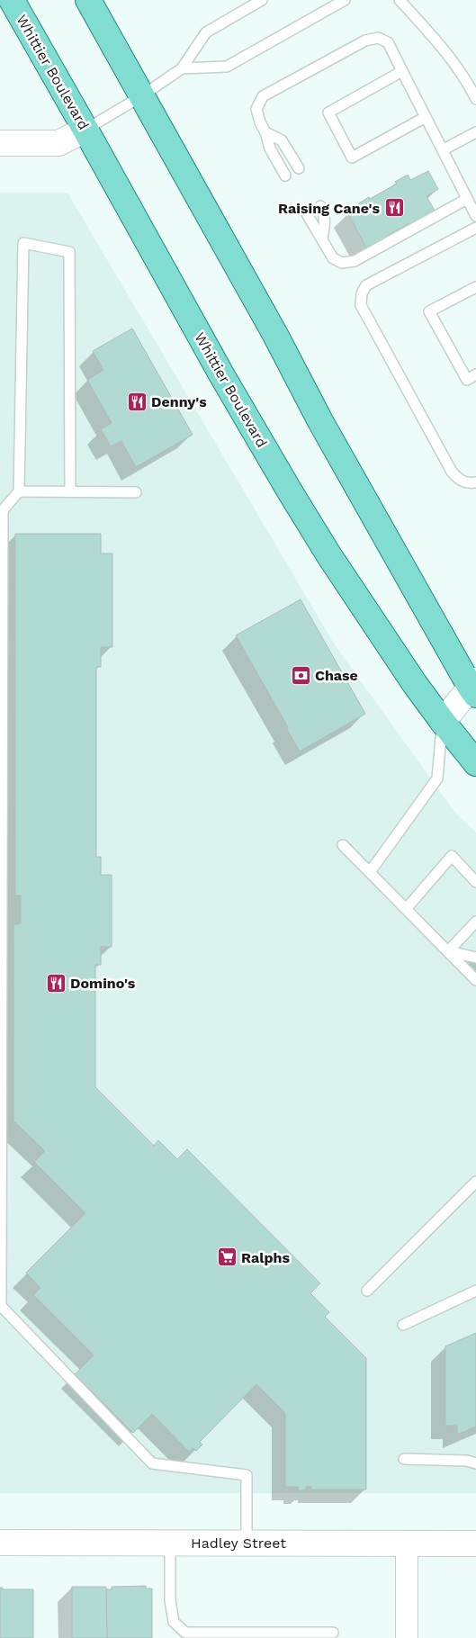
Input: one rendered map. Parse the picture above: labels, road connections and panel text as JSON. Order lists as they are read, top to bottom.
{
  "streets": {
    "main road": ["Whittier Boulevard", "Hadley Street"]
  },
  "places": {
    "restaurant": ["Raising Cane's", "Denny's", "Domino's"],
    "bank": ["Chase"],
    "supermarket": ["Ralphs"]
  }
}
